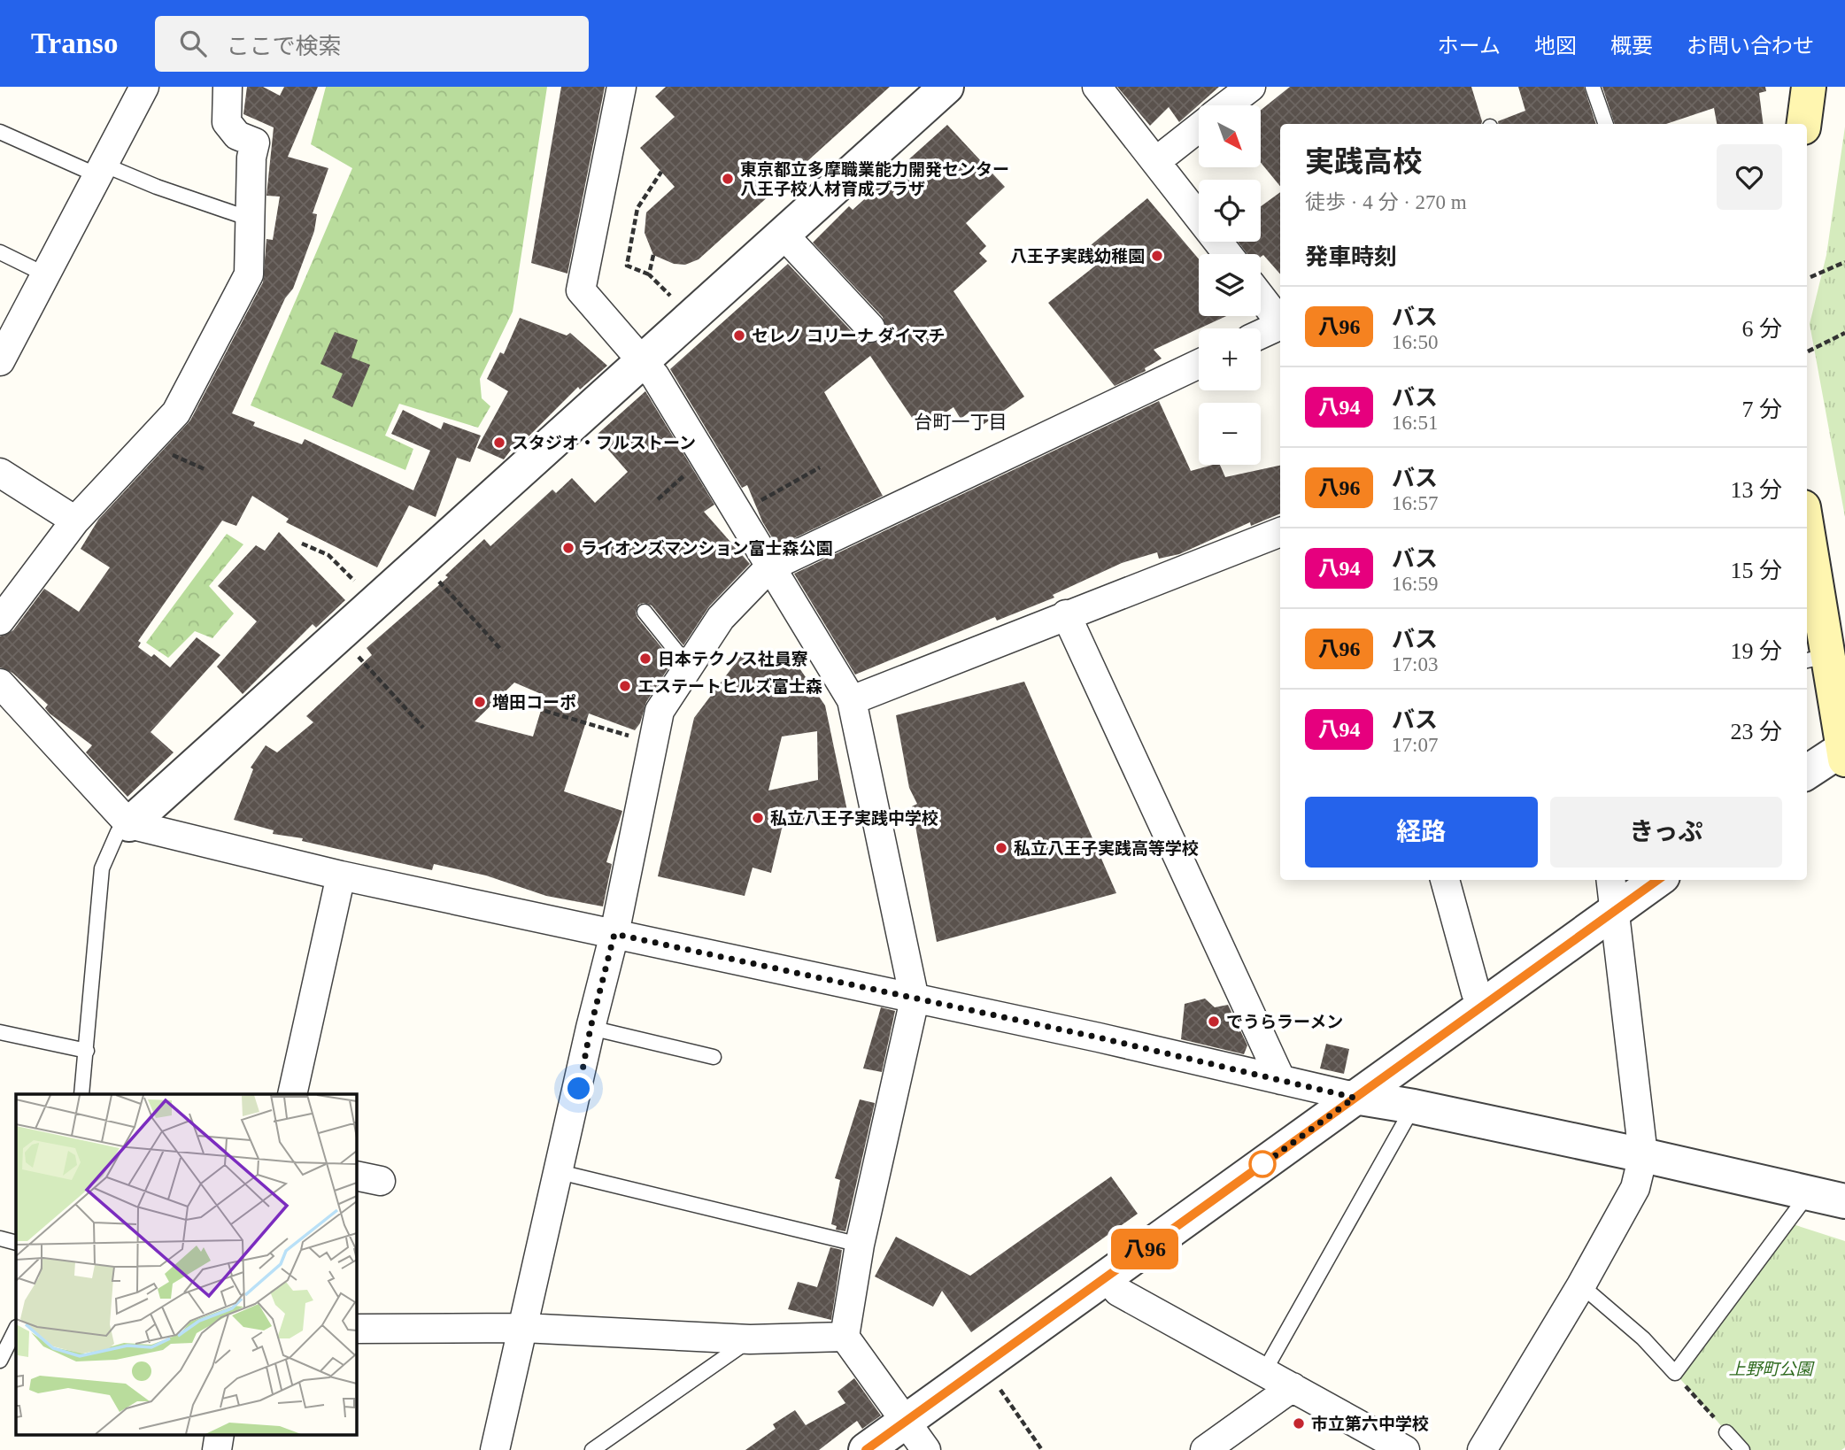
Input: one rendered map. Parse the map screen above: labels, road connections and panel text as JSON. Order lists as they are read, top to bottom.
{
  "districts": ["台町一丁目"],
  "parks": ["上野町公園"],
  "places": [
    "東京都立多摩職業能力開発センター 八王子校人材育成プラザ",
    "八王子実践幼稚園",
    "セレノ コリーナ ダイマチ",
    "スタジオ・フルストーン",
    "ライオンズマンション富士森公園",
    "日本テクノス社員寮",
    "エステートヒルズ富士森",
    "増田コーポ",
    "私立八王子実践中学校",
    "私立八王子実践高等学校",
    "でうらラーメン",
    "市立第六中学校"
  ],
  "lines": ["bus line 八96"],
  "north": "bottom right",
  "page": {
    "header": "Transo",
    "search": "ここで検索",
    "nav": [
      "ホーム",
      "地図",
      "概要",
      "お問い合わせ"
    ],
    "on_map": "八96",
    "map_buttons": ["+", "−"],
    "heading": [
      ["実践高校", "徒歩 · 4 分 · 270 m"],
      "発車時刻"
    ],
    "list": [
      {
        "mark": "八96",
        "name": "バス",
        "note": "16:50",
        "value": "6 分"
      },
      {
        "mark": "八94",
        "name": "バス",
        "note": "16:51",
        "value": "7 分"
      },
      {
        "mark": "八96",
        "name": "バス",
        "note": "16:57",
        "value": "13 分"
      },
      {
        "mark": "八94",
        "name": "バス",
        "note": "16:59",
        "value": "15 分"
      },
      {
        "mark": "八96",
        "name": "バス",
        "note": "17:03",
        "value": "19 分"
      },
      {
        "mark": "八94",
        "name": "バス",
        "note": "17:07",
        "value": "23 分"
      }
    ],
    "buttons": ["経路", "きっぷ"]
  }
}
